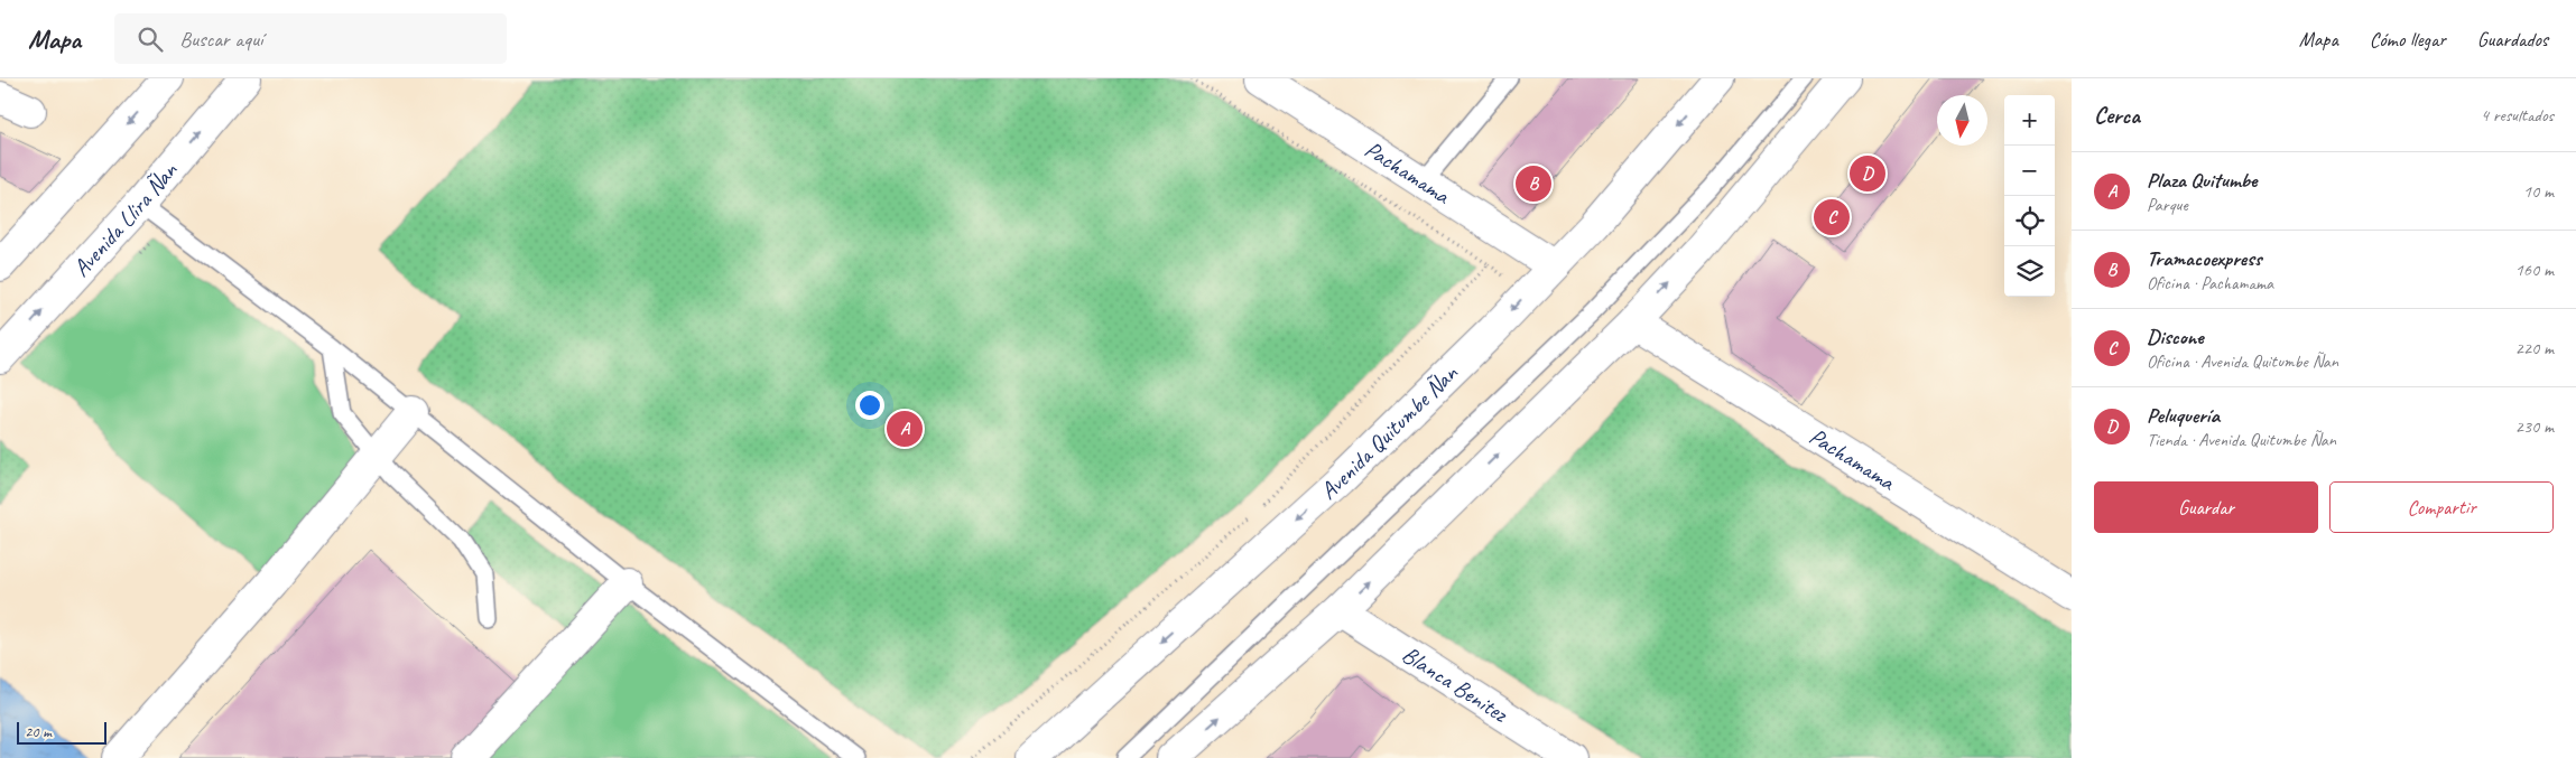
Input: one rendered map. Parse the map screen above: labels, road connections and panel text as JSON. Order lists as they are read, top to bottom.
{
  "streets": {
    "street": [
      "Pachamama",
      "Avenida Llira Ñan",
      "Avenida Quitumbe Ñan",
      "Blanca Benitez"
    ]
  },
  "crossings": [
    ["Pachamama", "Avenida Quitumbe Ñan"]
  ],
  "scale_bar": "20 m",
  "north": "bottom",
  "page": {
    "header": "Mapa",
    "search": "Buscar aquí",
    "nav": ["Mapa", "Cómo llegar", "Guardados"],
    "heading": ["Cerca", "4 resultados"],
    "map_buttons": ["+", "−"],
    "list": [
      {
        "mark": "A",
        "name": "Plaza Quitumbe",
        "note": "Parque",
        "value": "10 m"
      },
      {
        "mark": "B",
        "name": "Tramacoexpress",
        "note": "Oficina · Pachamama",
        "value": "160 m"
      },
      {
        "mark": "C",
        "name": "Discone",
        "note": "Oficina · Avenida Quitumbe Ñan",
        "value": "220 m"
      },
      {
        "mark": "D",
        "name": "Peluquería",
        "note": "Tienda · Avenida Quitumbe Ñan",
        "value": "230 m"
      }
    ],
    "pins": [
      "D",
      "B",
      "C",
      "A"
    ],
    "buttons": ["Guardar", "Compartir"],
    "scale": "20 m"
  }
}
